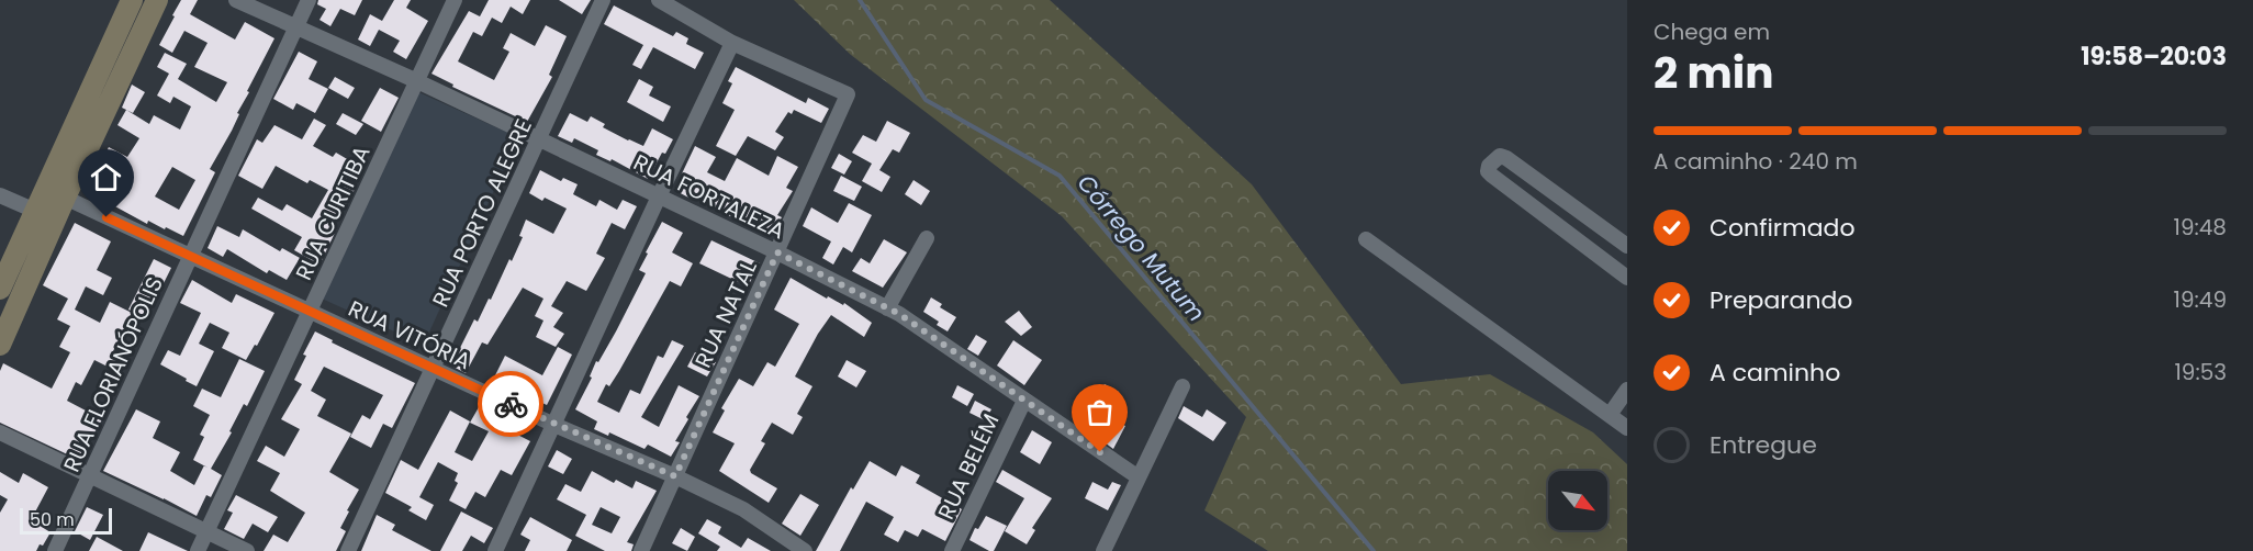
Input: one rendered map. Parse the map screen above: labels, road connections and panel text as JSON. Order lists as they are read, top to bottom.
{
  "streets": {
    "street": [
      "RUA FORTALEZA",
      "RUA CURITIBA",
      "RUA PORTO ALEGRE",
      "RUA NATAL",
      "RUA VITÓRIA",
      "RUA FLORIANÓPOLIS",
      "RUA BELÉM"
    ]
  },
  "crossings": [
    ["RUA FORTALEZA", "RUA CURITIBA"],
    ["RUA FORTALEZA", "RUA PORTO ALEGRE"],
    ["RUA FORTALEZA", "RUA NATAL"],
    ["RUA FORTALEZA", "RUA FLORIANÓPOLIS"],
    ["RUA FORTALEZA", "RUA BELÉM"],
    ["RUA CURITIBA", "RUA VITÓRIA"],
    ["RUA PORTO ALEGRE", "RUA VITÓRIA"],
    ["RUA NATAL", "RUA VITÓRIA"],
    ["RUA VITÓRIA", "RUA FLORIANÓPOLIS"]
  ],
  "water": ["Córrego Mutum"],
  "scale_bar": "50 m",
  "north": "bottom right",
  "page": {
    "heading": ["2 min", "Chega em", "19:58–20:03"],
    "bar": "A caminho · 240 m",
    "list": [
      ["Confirmado", "19:48"],
      ["Preparando", "19:49"],
      ["A caminho", "19:53"],
      "Entregue"
    ],
    "scale": "50 m"
  }
}
